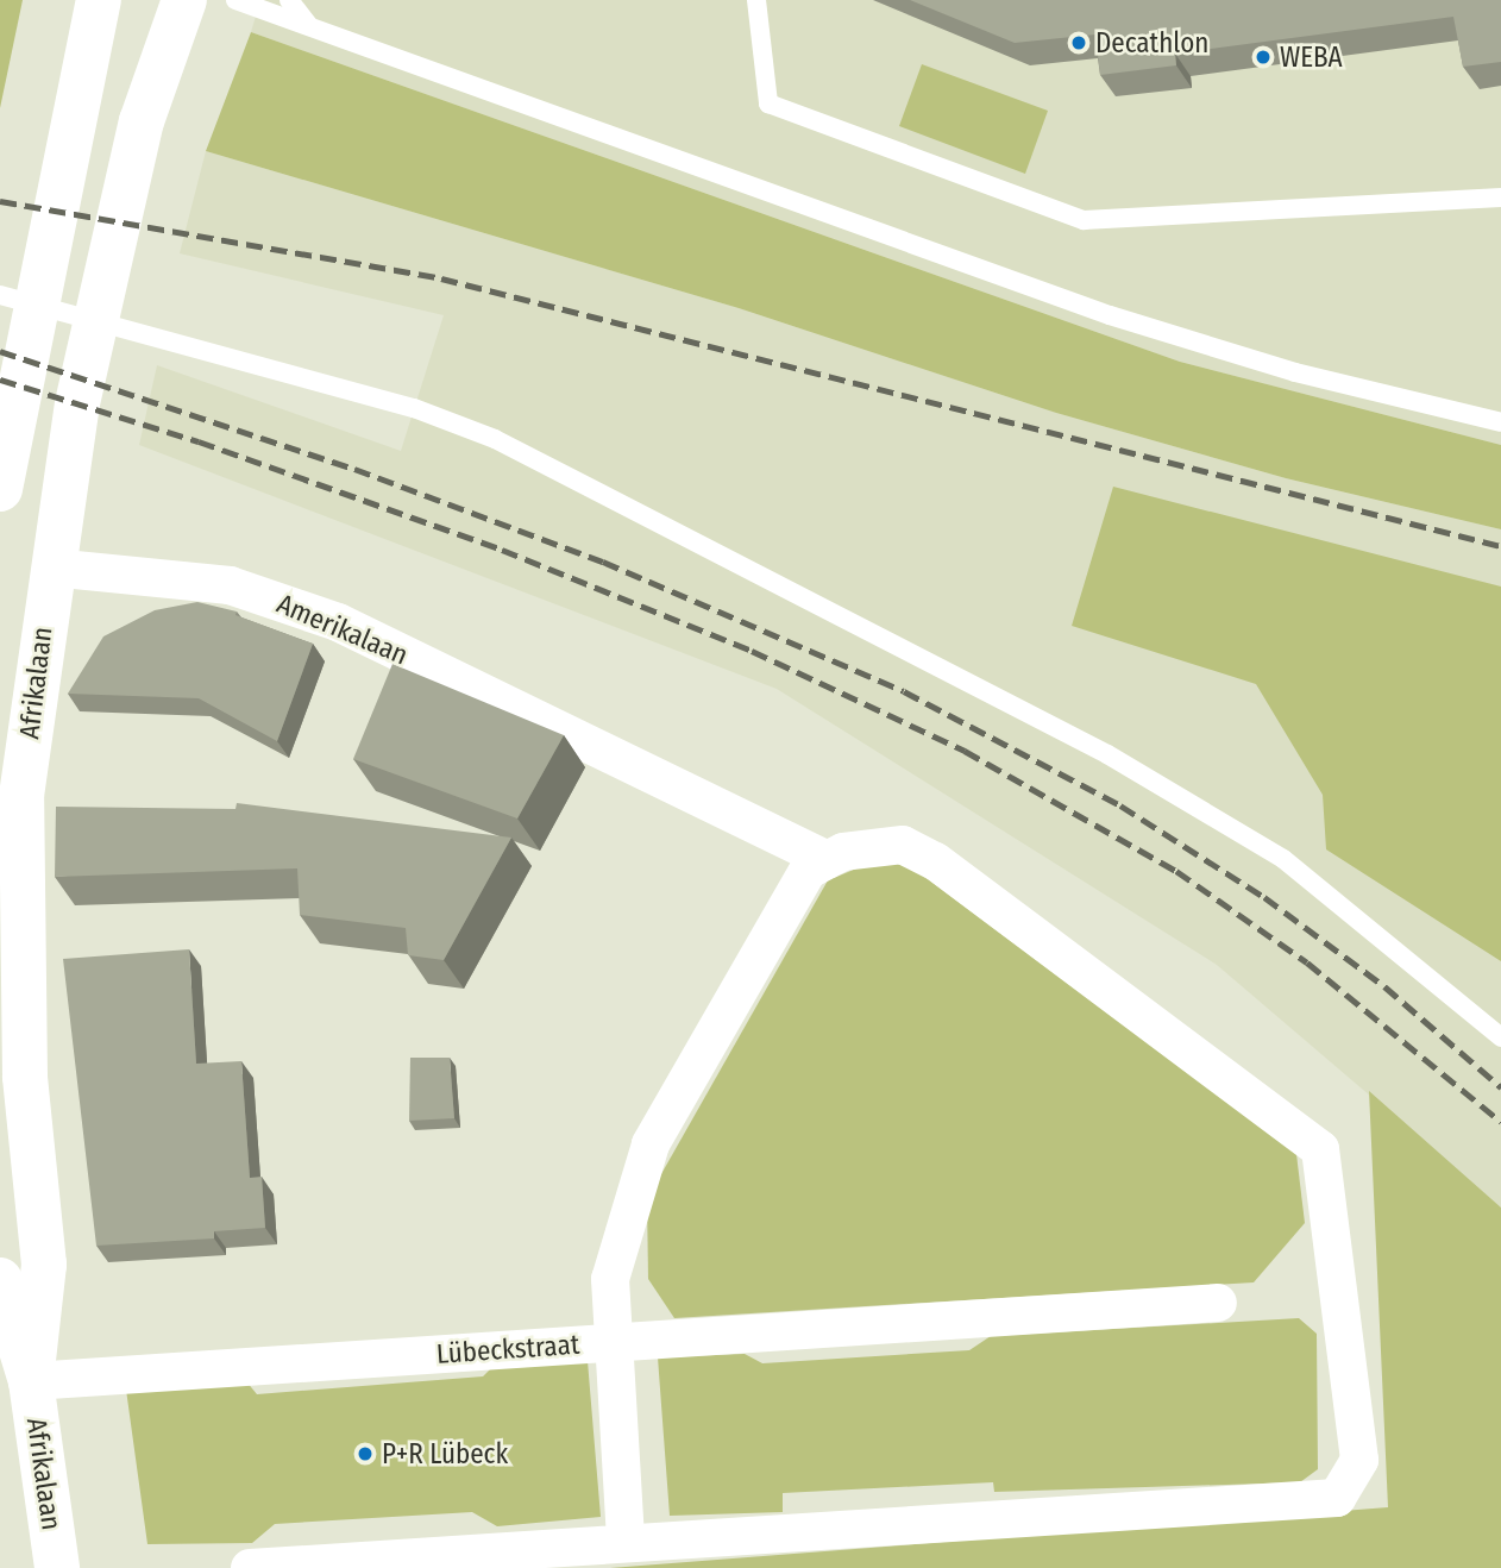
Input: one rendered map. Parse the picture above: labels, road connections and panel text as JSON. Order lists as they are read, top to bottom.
{
  "streets": {
    "main road": ["Afrikalaan"],
    "street": ["Amerikalaan", "Lübeckstraat"]
  },
  "crossings": [
    ["Amerikalaan", "Afrikalaan"],
    ["Afrikalaan", "Lübeckstraat"]
  ],
  "places": ["Decathlon", "WEBA", "P+R Lübeck"]
}
